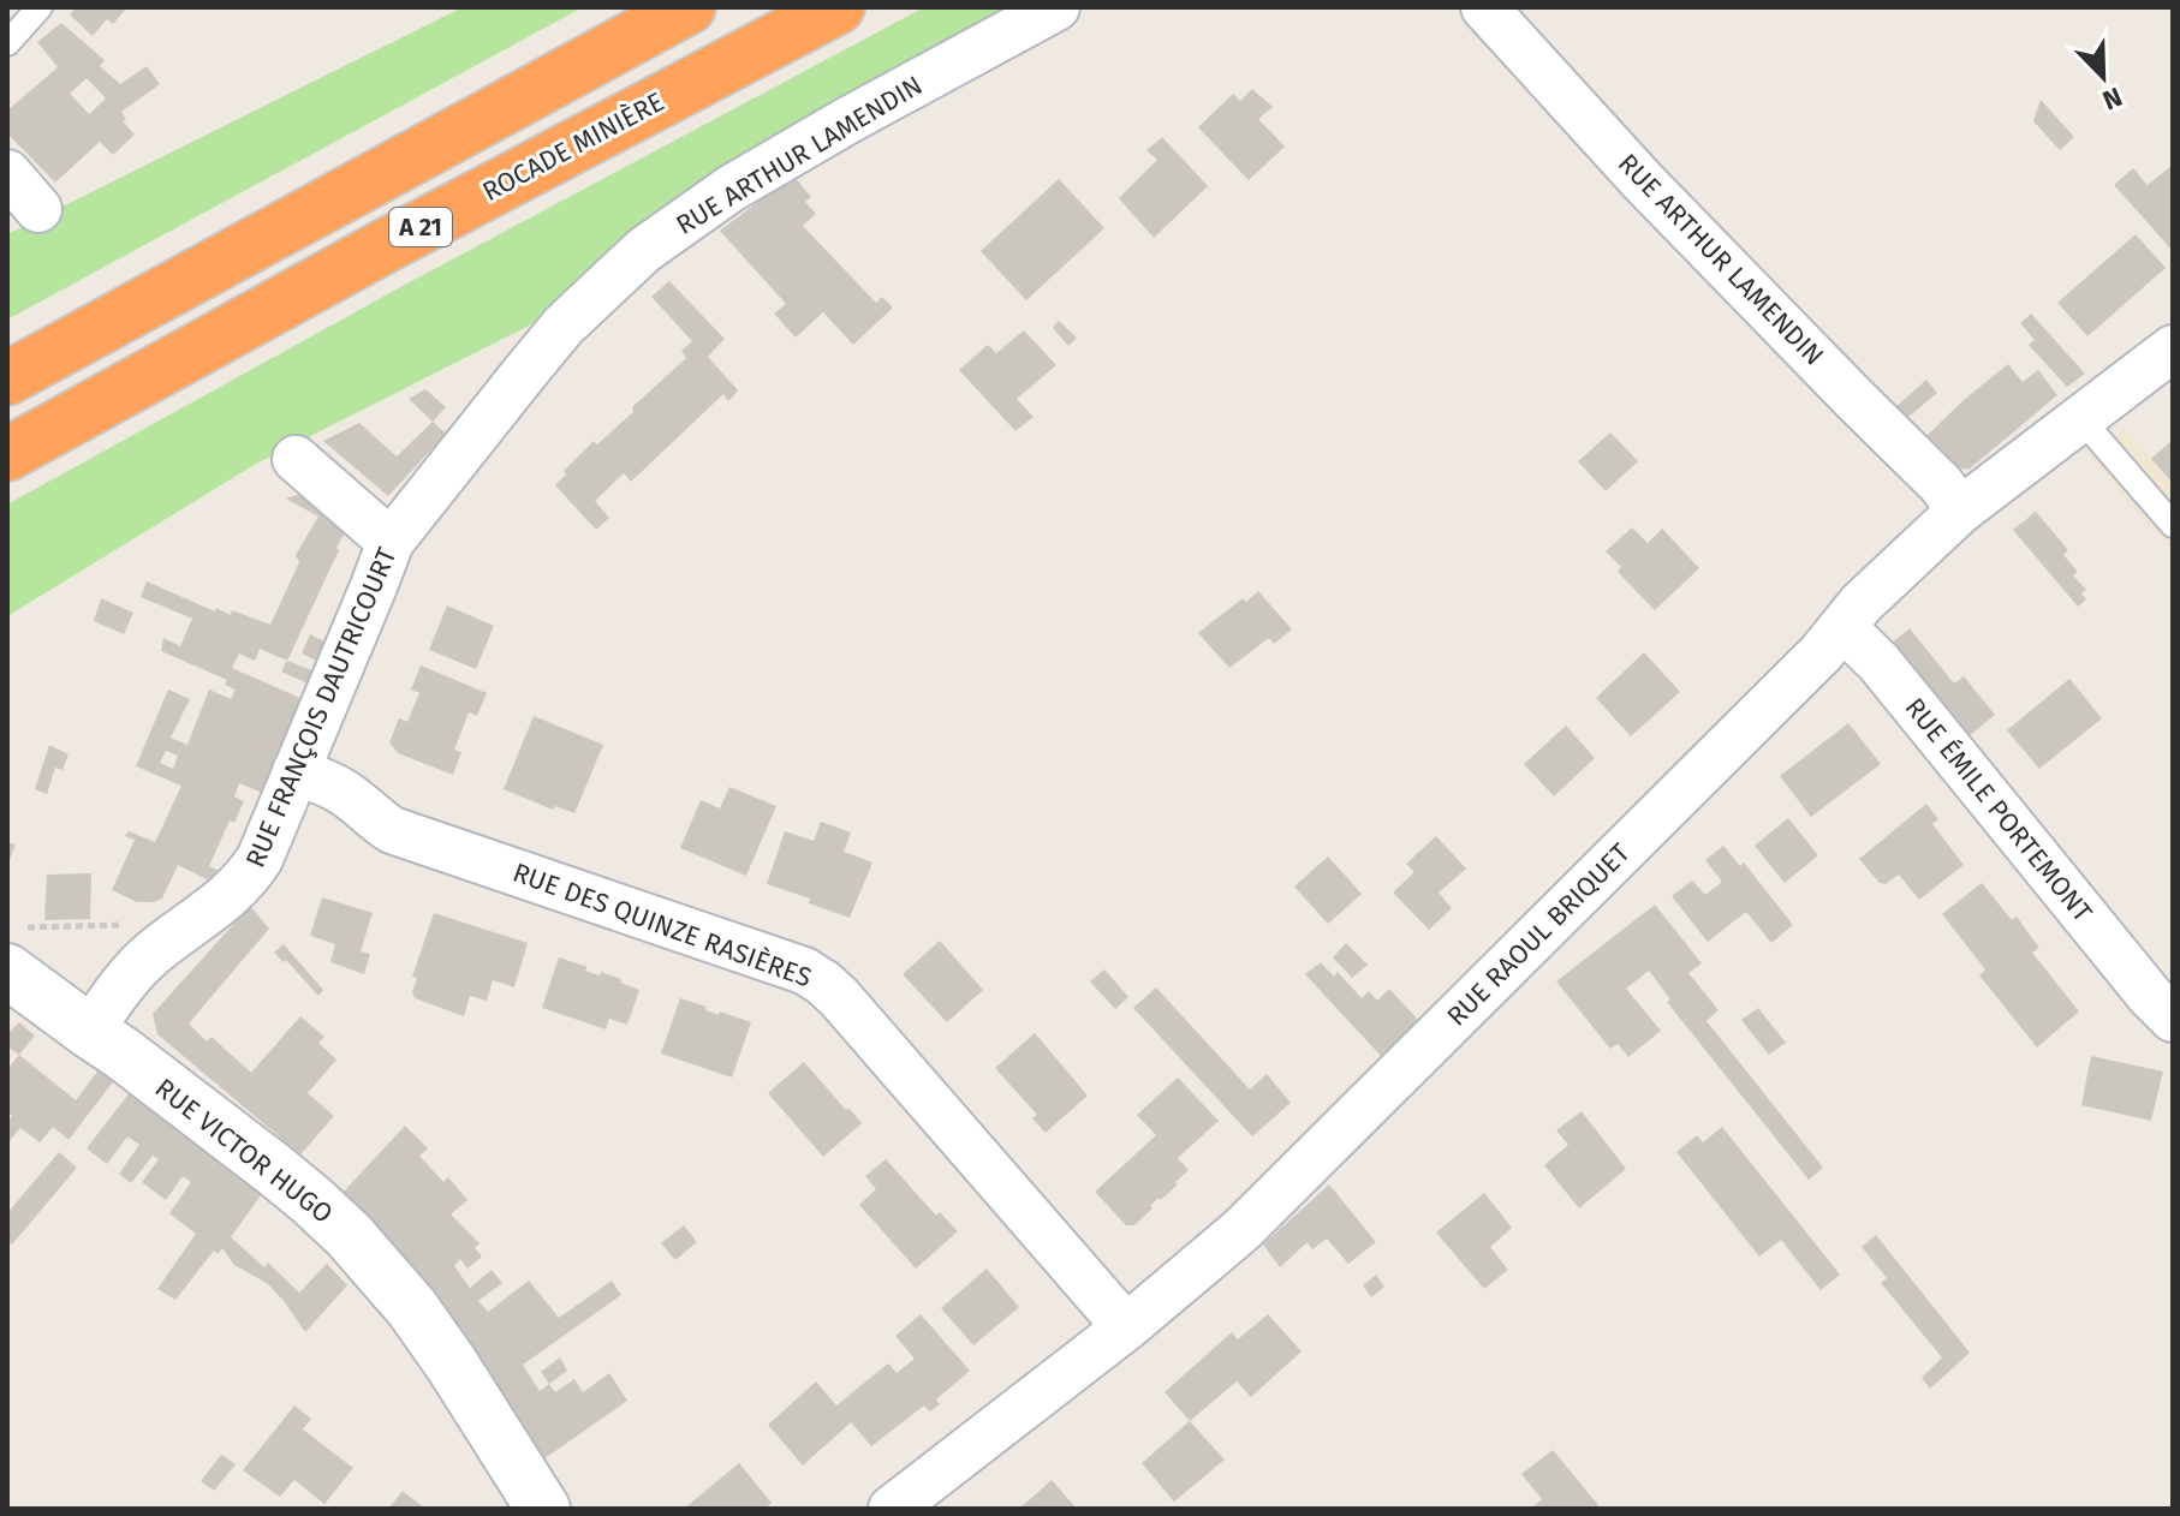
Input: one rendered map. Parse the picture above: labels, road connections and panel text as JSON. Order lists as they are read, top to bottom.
{
  "streets": {
    "highway": ["ROCADE MINIÈRE", "A 21"],
    "street": [
      "RUE ARTHUR LAMENDIN",
      "RUE FRANÇOIS DAUTRICOURT",
      "RUE ÉMILE PORTEMONT",
      "RUE DES QUINZE RASIÈRES",
      "RUE RAOUL BRIQUET",
      "RUE VICTOR HUGO"
    ]
  },
  "crossings": [
    ["RUE ARTHUR LAMENDIN", "RUE FRANÇOIS DAUTRICOURT"],
    ["RUE ARTHUR LAMENDIN", "RUE RAOUL BRIQUET"],
    ["RUE FRANÇOIS DAUTRICOURT", "RUE DES QUINZE RASIÈRES"],
    ["RUE FRANÇOIS DAUTRICOURT", "RUE VICTOR HUGO"],
    ["RUE ÉMILE PORTEMONT", "RUE RAOUL BRIQUET"],
    ["RUE DES QUINZE RASIÈRES", "RUE RAOUL BRIQUET"]
  ],
  "north": "bottom right"
}
